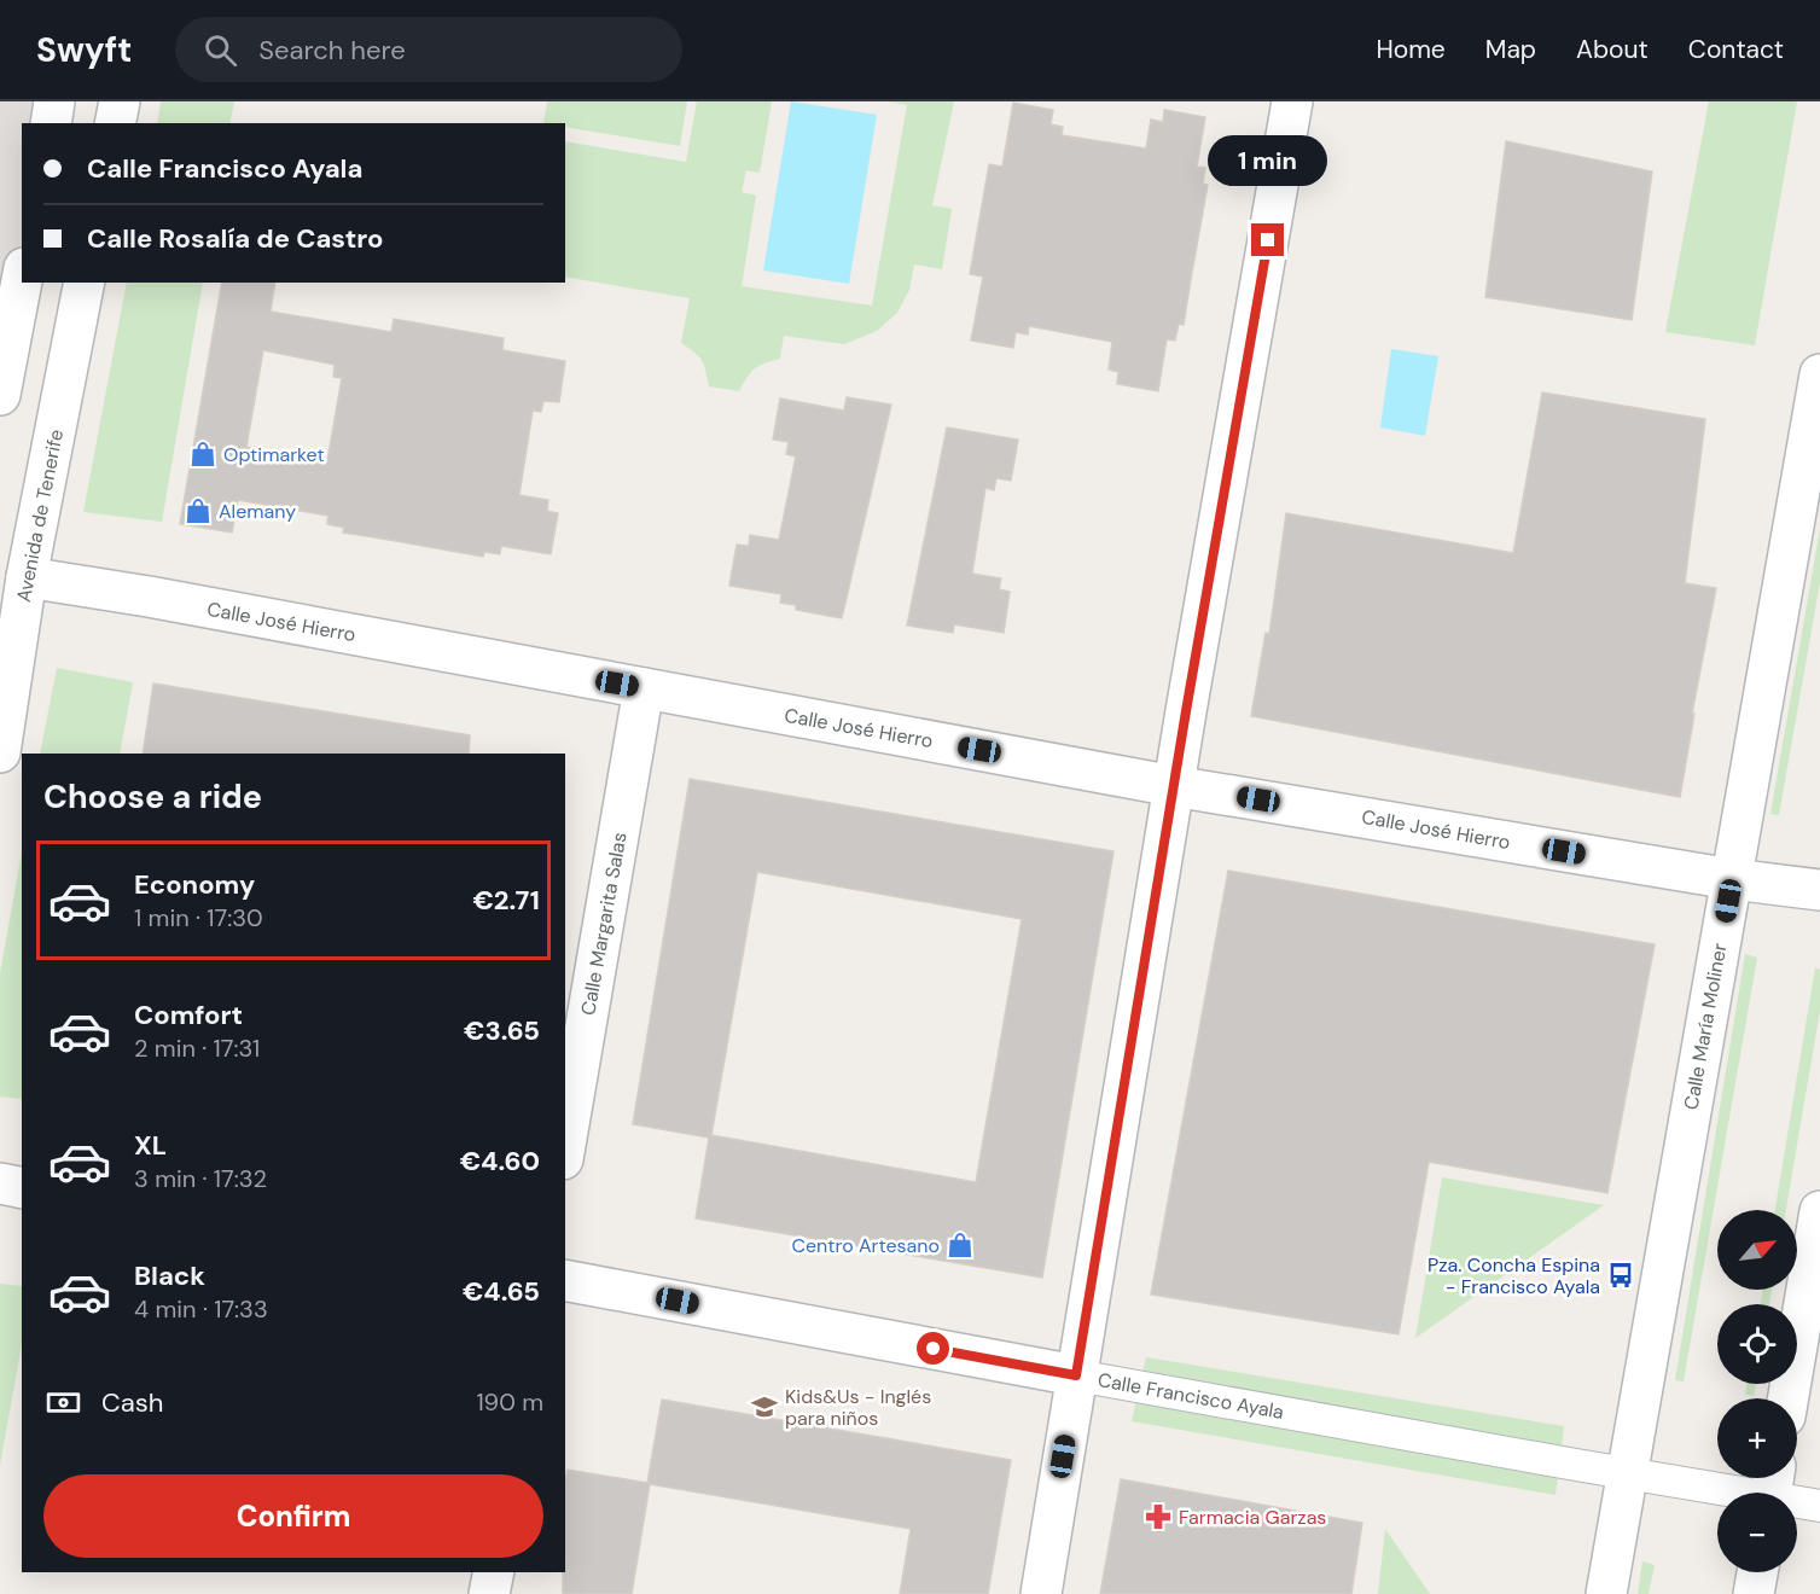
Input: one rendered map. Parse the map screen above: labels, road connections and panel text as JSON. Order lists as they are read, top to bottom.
{
  "streets": {
    "street": [
      "Avenida de Tenerife",
      "Calle José Hierro",
      "Calle Margarita Salas",
      "Calle María Moliner",
      "Calle Francisco Ayala"
    ]
  },
  "crossings": [
    ["Avenida de Tenerife", "Calle José Hierro"],
    ["Calle José Hierro", "Calle Margarita Salas"],
    ["Calle José Hierro", "Calle María Moliner"],
    ["Calle María Moliner", "Calle Francisco Ayala"]
  ],
  "places": {
    "shop": ["Optimarket", "Alemany", "Centro Artesano"],
    "bus stop": ["Pza. Concha Espina - Francisco Ayala"],
    "school or university": ["Kids&Us - Inglés para niños"],
    "pharmacy": ["Farmacia Garzas"]
  },
  "north": "top right",
  "page": {
    "header": "Swyft",
    "search": "Search here",
    "nav": [
      "Home",
      "Map",
      "About",
      "Contact"
    ],
    "banner": ["Calle Francisco Ayala", "Calle Rosalía de Castro"],
    "bubble": "1 min",
    "heading": "Choose a ride",
    "list": [
      {
        "name": "Economy",
        "note": "1 min · 17:30",
        "value": "€2.71"
      },
      {
        "name": "Comfort",
        "note": "2 min · 17:31",
        "value": "€3.65"
      },
      {
        "name": "XL",
        "note": "3 min · 17:32",
        "value": "€4.60"
      },
      {
        "name": "Black",
        "note": "4 min · 17:33",
        "value": "€4.65"
      }
    ],
    "map_buttons": ["+", "−"],
    "pay": ["Cash", "190 m"],
    "buttons": "Confirm"
  }
}
